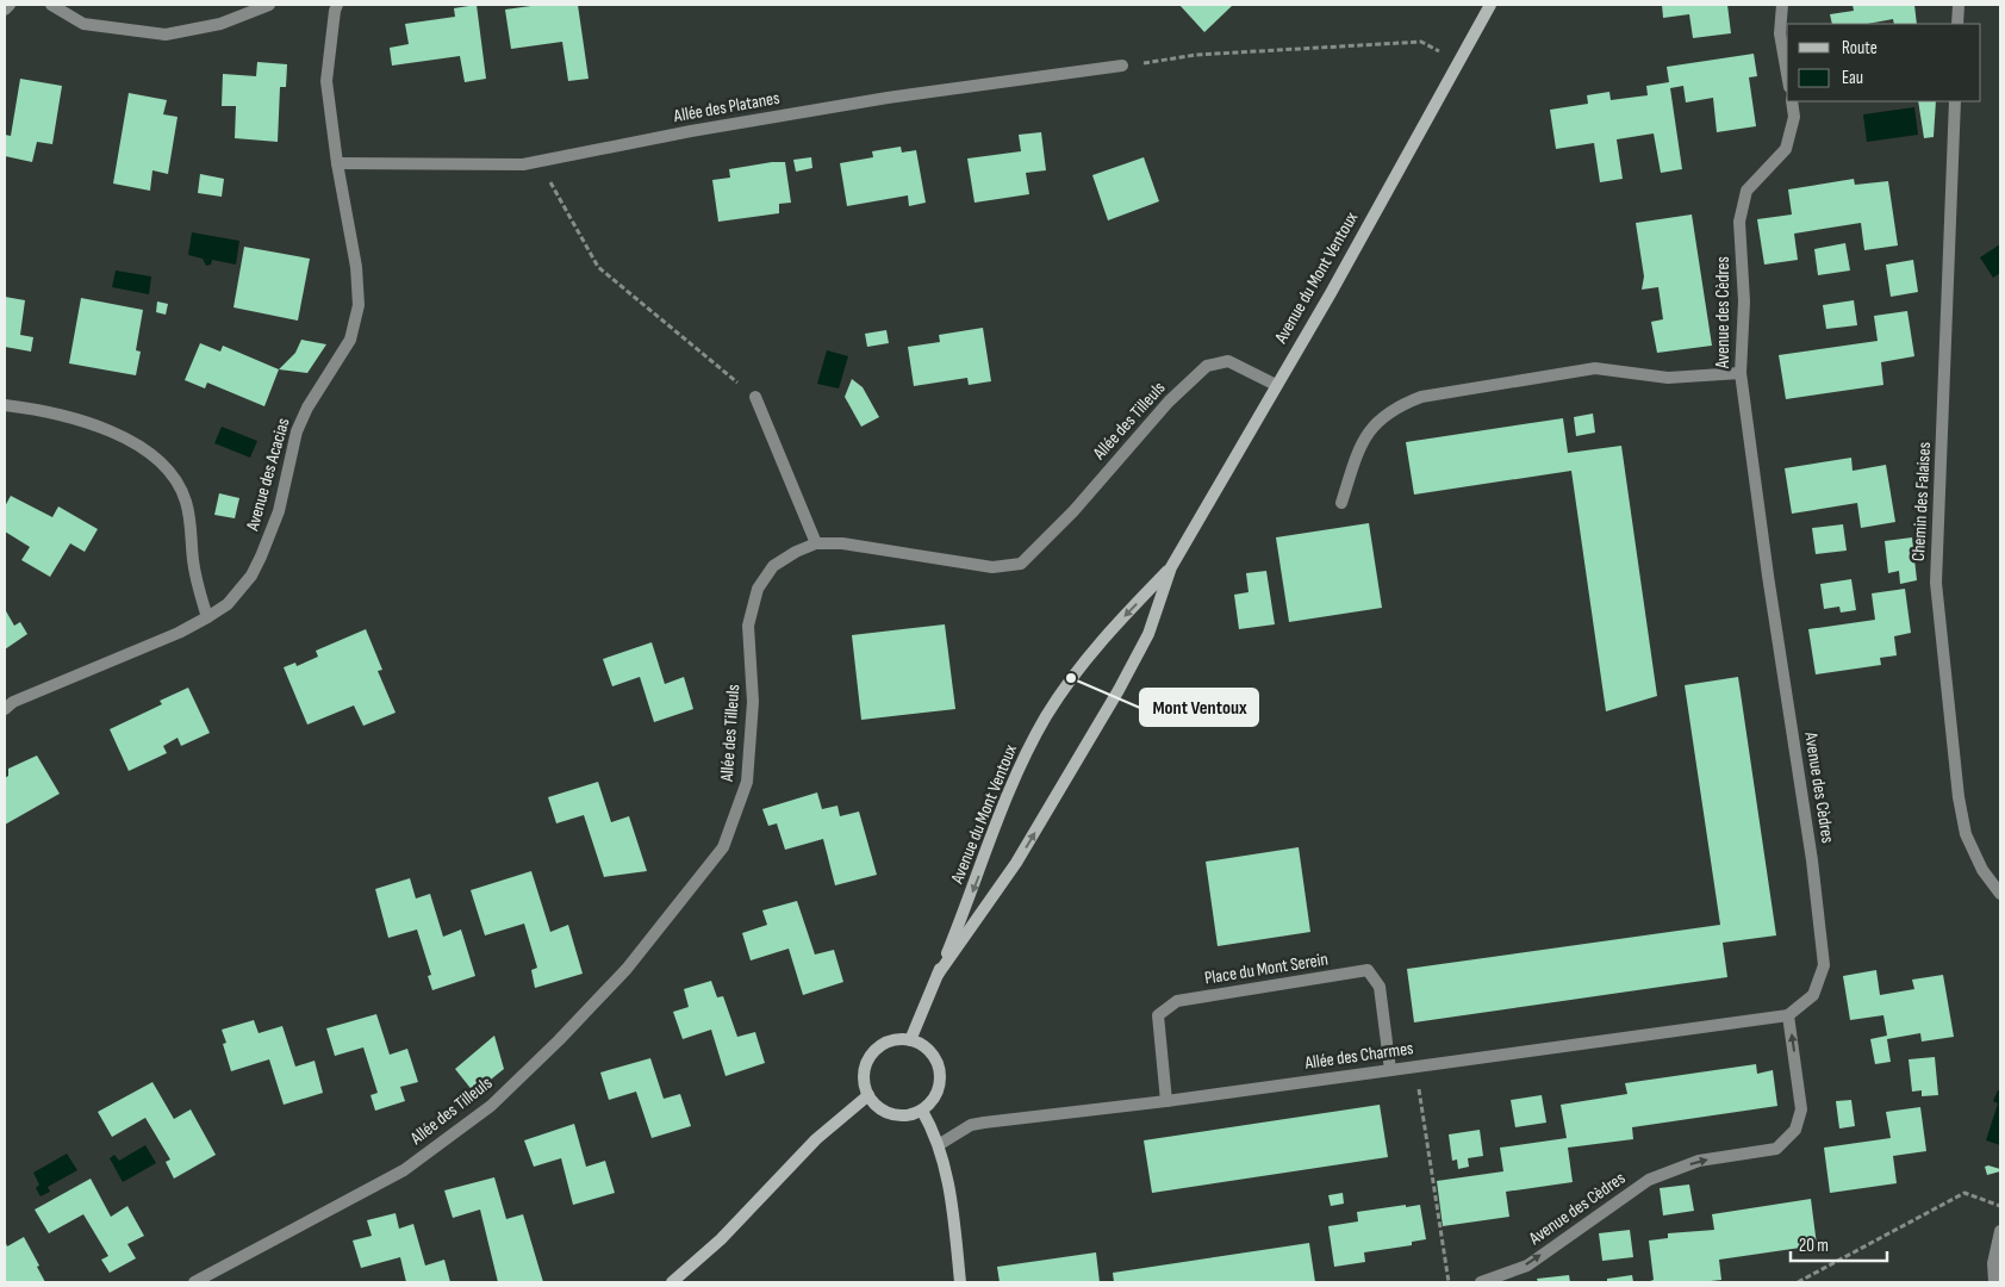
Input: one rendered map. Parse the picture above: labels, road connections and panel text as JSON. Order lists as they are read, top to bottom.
{
  "streets": {
    "street": [
      "Allée des Platanes",
      "Avenue du Mont Ventoux",
      "Avenue des Cèdres",
      "Allée des Tilleuls",
      "Avenue des Acacias",
      "Chemin des Falaises",
      "Place du Mont Serein",
      "Allée des Charmes"
    ]
  },
  "crossings": [
    ["Allée des Platanes", "Avenue des Acacias"],
    ["Avenue du Mont Ventoux", "Allée des Tilleuls"],
    ["Avenue des Cèdres", "Allée des Charmes"],
    ["Place du Mont Serein", "Allée des Charmes"]
  ],
  "places": ["Mont Ventoux"],
  "legend": ["Route", "Eau"],
  "scale_bar": "20 m"
}
